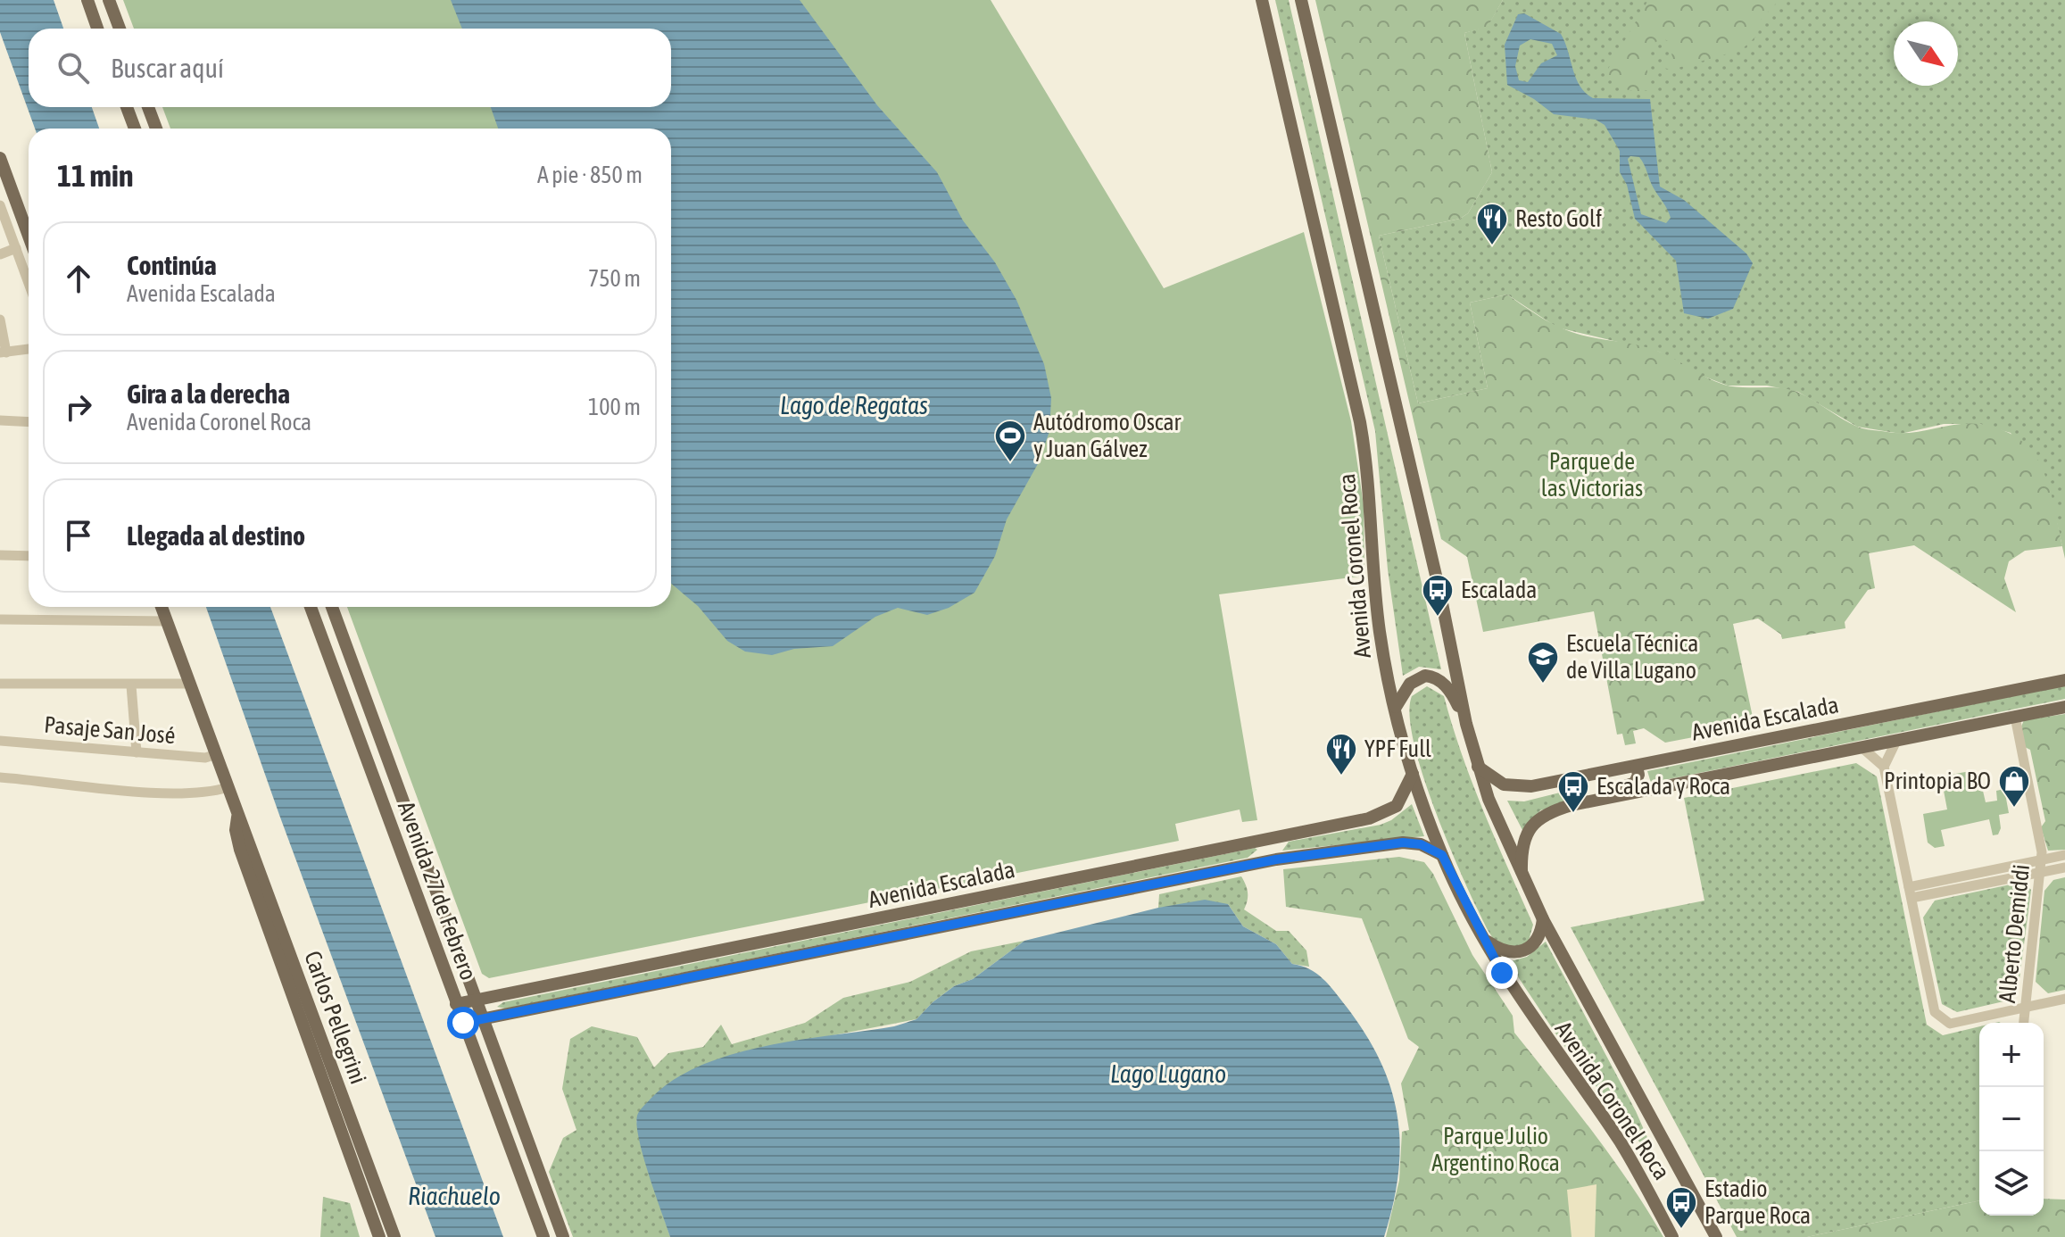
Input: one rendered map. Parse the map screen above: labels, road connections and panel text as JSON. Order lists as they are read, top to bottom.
{
  "streets": {
    "main road": [
      "Avenida Coronel Roca",
      "Avenida Escalada",
      "Avenida 27 de Febrero",
      "Carlos Pellegrini"
    ],
    "street": ["Pasaje San José", "Alberto Demiddi"]
  },
  "crossings": [
    ["Avenida Coronel Roca", "Avenida Escalada"],
    ["Avenida Escalada", "Avenida 27 de Febrero"],
    ["Avenida Escalada", "Alberto Demiddi"],
    ["Pasaje San José", "Carlos Pellegrini"]
  ],
  "water": ["Lago de Regatas", "Lago Lugano", "Riachuelo"],
  "parks": ["Parque de las Victorias", "Parque Julio Argentino Roca"],
  "places": {
    "restaurant": ["Resto Golf", "YPF Full"],
    "sports": ["Autódromo Oscar y Juan Gálvez"],
    "bus stop": ["Escalada", "Escalada y Roca", "Estadio Parque Roca"],
    "school or university": ["Escuela Técnica de Villa Lugano"],
    "shop": ["Printopia BO"]
  },
  "north": "bottom right",
  "page": {
    "search": "Buscar aquí",
    "heading": ["11 min", "A pie · 850 m"],
    "list": [
      ["Continúa", "Avenida Escalada", "750 m"],
      ["Gira a la derecha", "Avenida Coronel Roca", "100 m"],
      "Llegada al destino"
    ],
    "map_buttons": ["+", "−"]
  }
}
